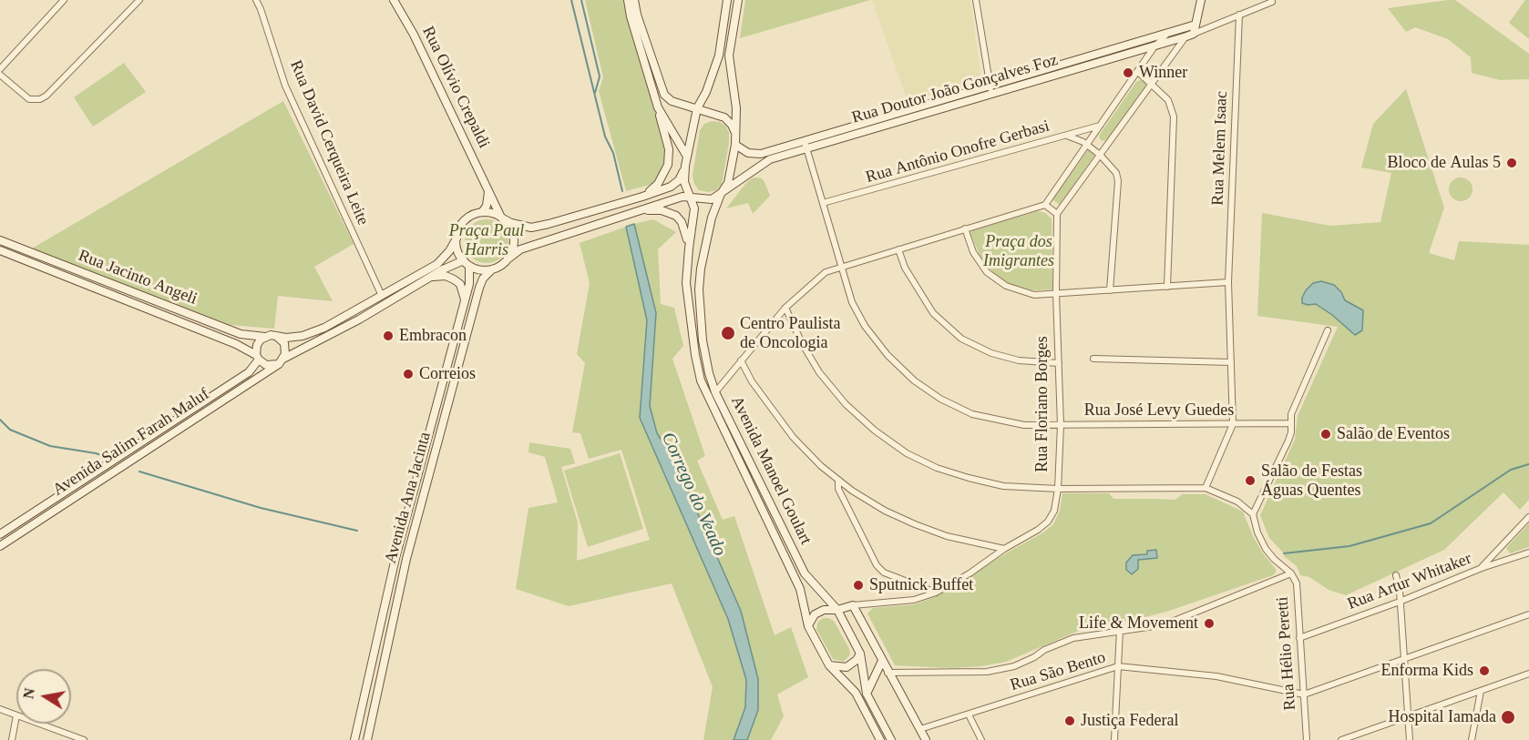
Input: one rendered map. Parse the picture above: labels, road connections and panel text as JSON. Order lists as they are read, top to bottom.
{
  "streets": {
    "main road": [
      "Rua Olívio Crepaldi",
      "Rua Doutor João Gonçalves Foz",
      "Rua Jacinto Angeli",
      "Rua Floriano Borges",
      "Avenida Salim Farah Maluf",
      "Avenida Manoel Goulart",
      "Avenida Ana Jacinta"
    ],
    "street": [
      "Rua David Cerqueira Leite",
      "Rua Melem Isaac",
      "Rua Antônio Onofre Gerbasi",
      "Rua José Levy Guedes",
      "Rua Artur Whitaker",
      "Rua Hélio Peretti",
      "Rua São Bento"
    ]
  },
  "crossings": [
    ["Rua Olívio Crepaldi", "Avenida Salim Farah Maluf"],
    ["Rua Olívio Crepaldi", "Avenida Ana Jacinta"],
    ["Rua Doutor João Gonçalves Foz", "Rua Melem Isaac"],
    ["Rua Doutor João Gonçalves Foz", "Rua José Levy Guedes"],
    ["Rua Doutor João Gonçalves Foz", "Avenida Manoel Goulart"],
    ["Rua Melem Isaac", "Rua José Levy Guedes"],
    ["Rua Antônio Onofre Gerbasi", "Rua José Levy Guedes"],
    ["Rua Jacinto Angeli", "Avenida Salim Farah Maluf"],
    ["Rua Floriano Borges", "Rua José Levy Guedes"],
    ["Rua Floriano Borges", "Avenida Manoel Goulart"],
    ["Avenida Salim Farah Maluf", "Avenida Ana Jacinta"],
    ["Rua Artur Whitaker", "Rua Hélio Peretti"],
    ["Rua Hélio Peretti", "Rua São Bento"]
  ],
  "water": ["Corrego do Veado"],
  "parks": ["Praça Paul Harris", "Praça dos Imigrantes"],
  "places": [
    "Winner",
    "Bloco de Aulas 5",
    "Centro Paulista de Oncologia",
    "Embracon",
    "Correios",
    "Salão de Eventos",
    "Salão de Festas Águas Quentes",
    "Sputnick Buffet",
    "Life & Movement",
    "Enforma Kids",
    "Hospital Iamada",
    "Justiça Federal"
  ],
  "north": "left"
}
